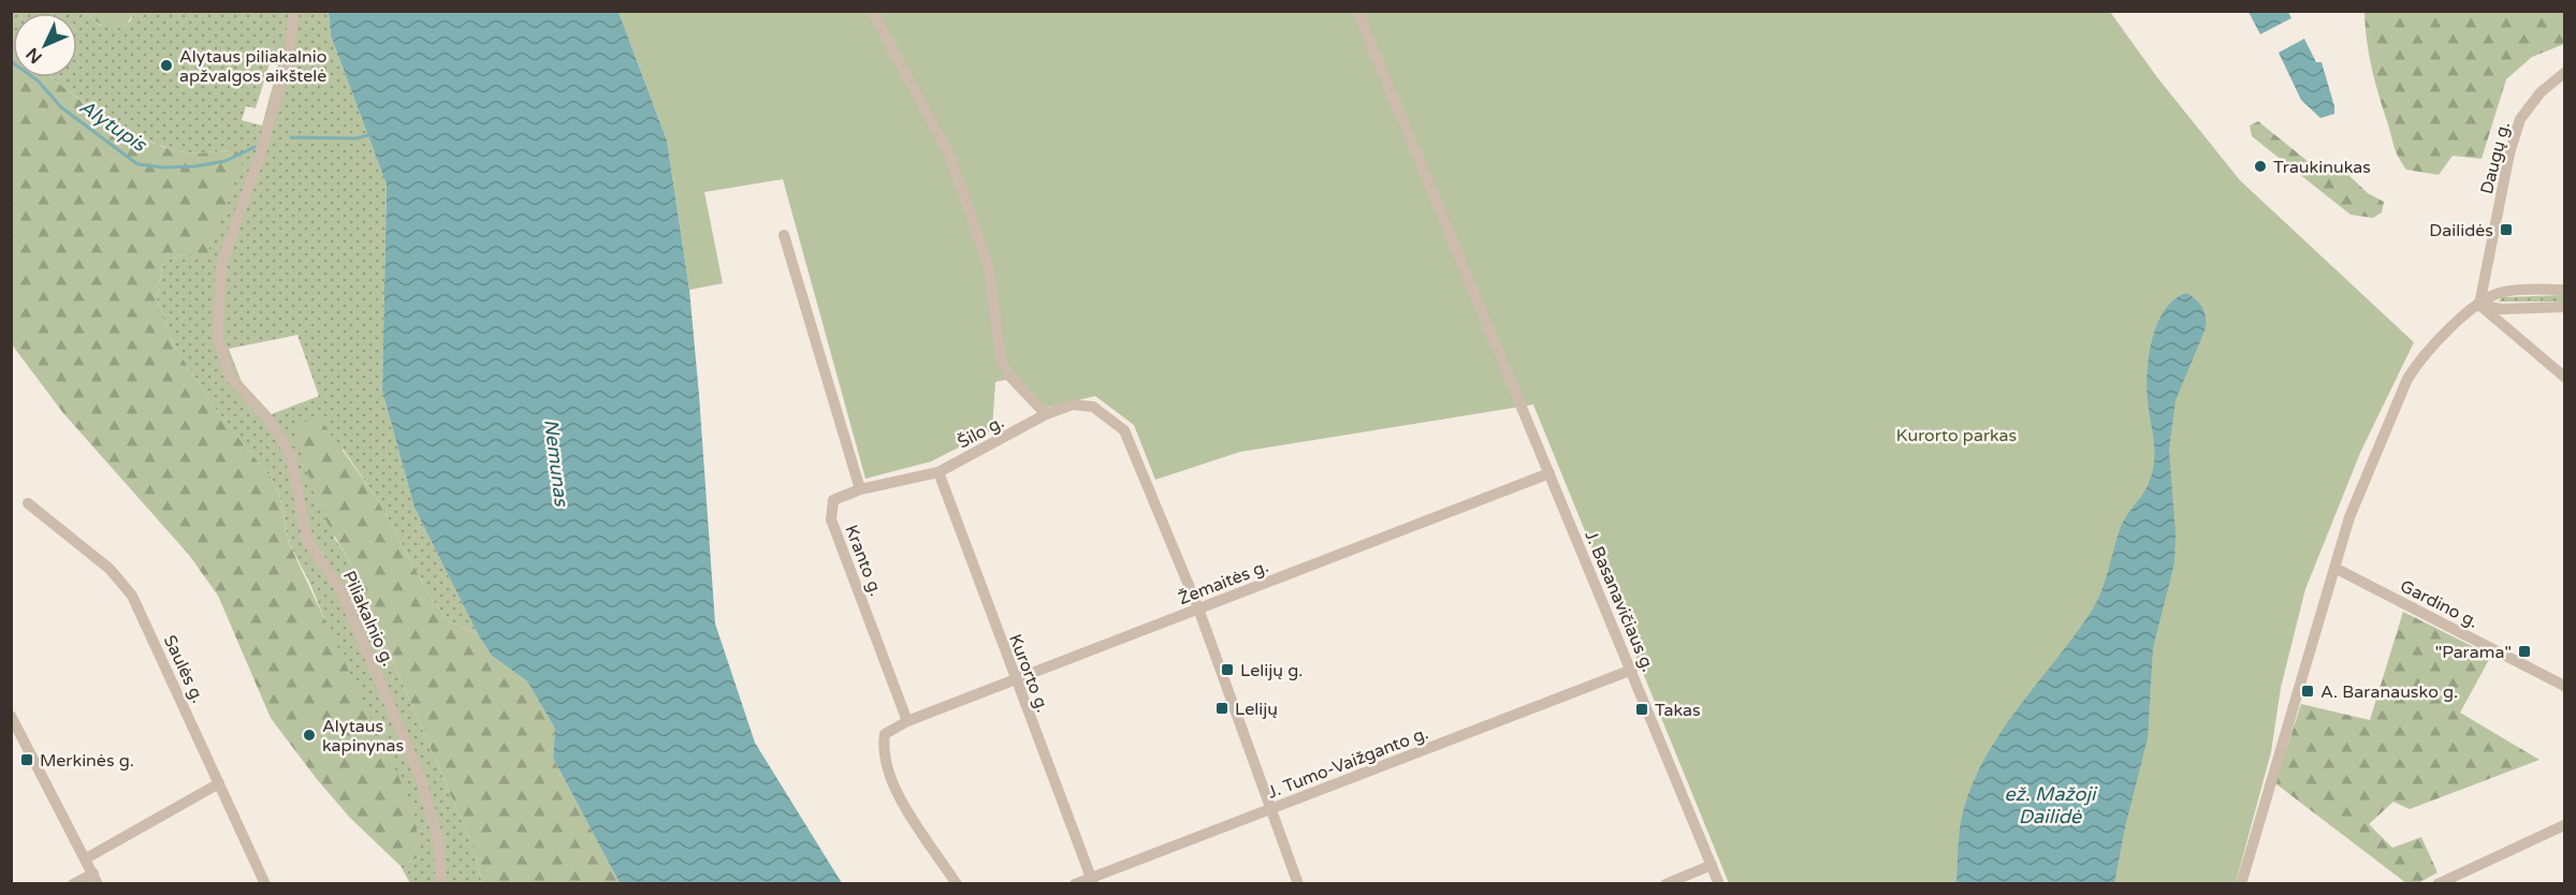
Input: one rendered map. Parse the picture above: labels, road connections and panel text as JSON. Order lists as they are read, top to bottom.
{
  "streets": {
    "street": [
      "Daugų g.",
      "Šilo g.",
      "Kranto g.",
      "Žemaitės g.",
      "J. Basanavičiaus g.",
      "Gardino g.",
      "Piliakalnio g.",
      "Saulės g.",
      "Kurorto g.",
      "J. Tumo-Vaižganto g."
    ]
  },
  "crossings": [
    ["Šilo g.", "Kranto g."],
    ["Šilo g.", "Žemaitės g."],
    ["Šilo g.", "Kurorto g."],
    ["Kranto g.", "Žemaitės g."],
    ["Žemaitės g.", "J. Basanavičiaus g."],
    ["Žemaitės g.", "Kurorto g."],
    ["J. Basanavičiaus g.", "J. Tumo-Vaižganto g."],
    ["Kurorto g.", "J. Tumo-Vaižganto g."]
  ],
  "water": ["Alytupis", "Nemunas", "ež. Mažoji Dailidė"],
  "parks": ["Kurorto parkas"],
  "places": {
    "other": ["Alytaus piliakalnio apžvalgos aikštelė", "Traukinukas", "Alytaus kapinynas"],
    "transit": [
      "Dailidės",
      "\"Parama\"",
      "Lelijų g.",
      "A. Baranausko g.",
      "Lelijų",
      "Takas",
      "Merkinės g."
    ]
  },
  "north": "bottom left"
}
